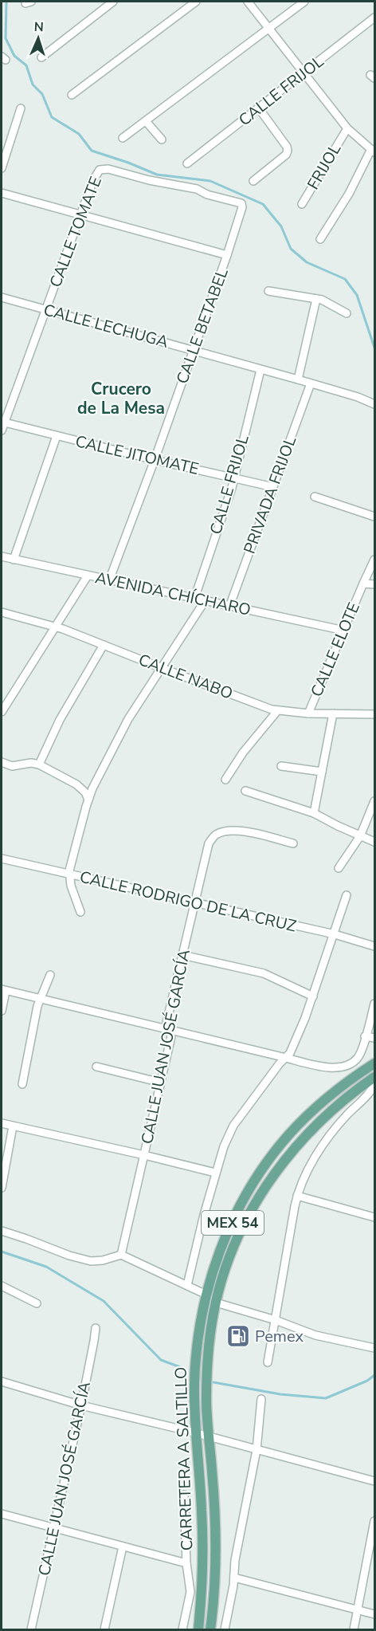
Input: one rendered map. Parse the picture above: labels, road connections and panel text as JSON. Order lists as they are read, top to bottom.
{
  "streets": {
    "main road": ["MEX 54", "CARRETERA A SALTILLO"],
    "street": [
      "CALLE FRIJOL",
      "FRIJOL",
      "CALLE TOMATE",
      "CALLE LECHUGA",
      "CALLE BETABEL",
      "CALLE JITOMATE",
      "PRIVADA FRIJOL",
      "AVENIDA CHÍCHARO",
      "CALLE ELOTE",
      "CALLE NABO",
      "CALLE RODRIGO DE LA CRUZ",
      "CALLE JUAN JOSÉ GARCÍA"
    ]
  },
  "crossings": [
    ["CALLE FRIJOL", "CALLE LECHUGA"],
    ["CALLE FRIJOL", "CALLE JITOMATE"],
    ["CALLE FRIJOL", "AVENIDA CHÍCHARO"],
    ["CALLE TOMATE", "CALLE LECHUGA"],
    ["CALLE TOMATE", "CALLE BETABEL"],
    ["CALLE TOMATE", "CALLE JITOMATE"],
    ["CALLE LECHUGA", "CALLE BETABEL"],
    ["CALLE LECHUGA", "PRIVADA FRIJOL"],
    ["CALLE BETABEL", "CALLE JITOMATE"],
    ["CALLE BETABEL", "AVENIDA CHÍCHARO"],
    ["CALLE JITOMATE", "PRIVADA FRIJOL"],
    ["PRIVADA FRIJOL", "AVENIDA CHÍCHARO"],
    ["AVENIDA CHÍCHARO", "CALLE ELOTE"],
    ["CALLE ELOTE", "CALLE NABO"],
    ["CALLE RODRIGO DE LA CRUZ", "CALLE JUAN JOSÉ GARCÍA"]
  ],
  "districts": ["Crucero de La Mesa"],
  "places": {
    "fuel station": ["Pemex"]
  },
  "north": "top"
}
